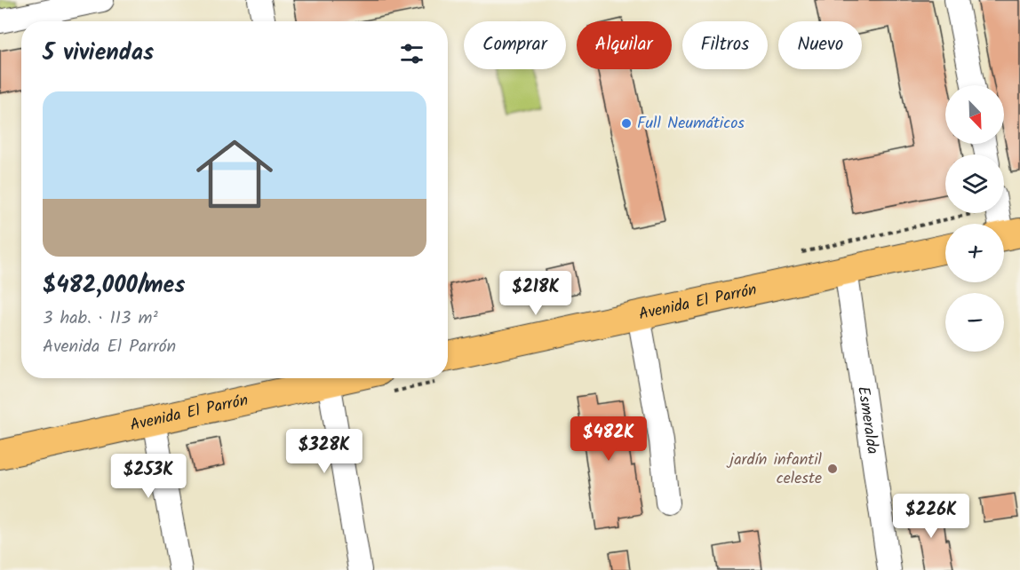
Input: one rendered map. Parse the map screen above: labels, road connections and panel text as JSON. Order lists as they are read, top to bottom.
{
  "streets": {
    "main road": ["Avenida El Parrón"],
    "street": ["Esmeralda"]
  },
  "crossings": [
    ["Avenida El Parrón", "Esmeralda"]
  ],
  "places": ["Full Neumáticos", "jardín infantil celeste"],
  "north": "bottom right",
  "page": {
    "chip": [
      "Comprar",
      "Alquilar",
      "Filtros",
      "Nuevo"
    ],
    "heading": "5 viviendas",
    "map_buttons": ["+", "−"],
    "list": [
      {
        "name": "$482,000/mes",
        "note": "3 hab. · 113 m² · Avenida El Parrón"
      }
    ],
    "price": [
      "$218K",
      "$482K",
      "$328K",
      "$253K",
      "$226K"
    ]
  }
}
